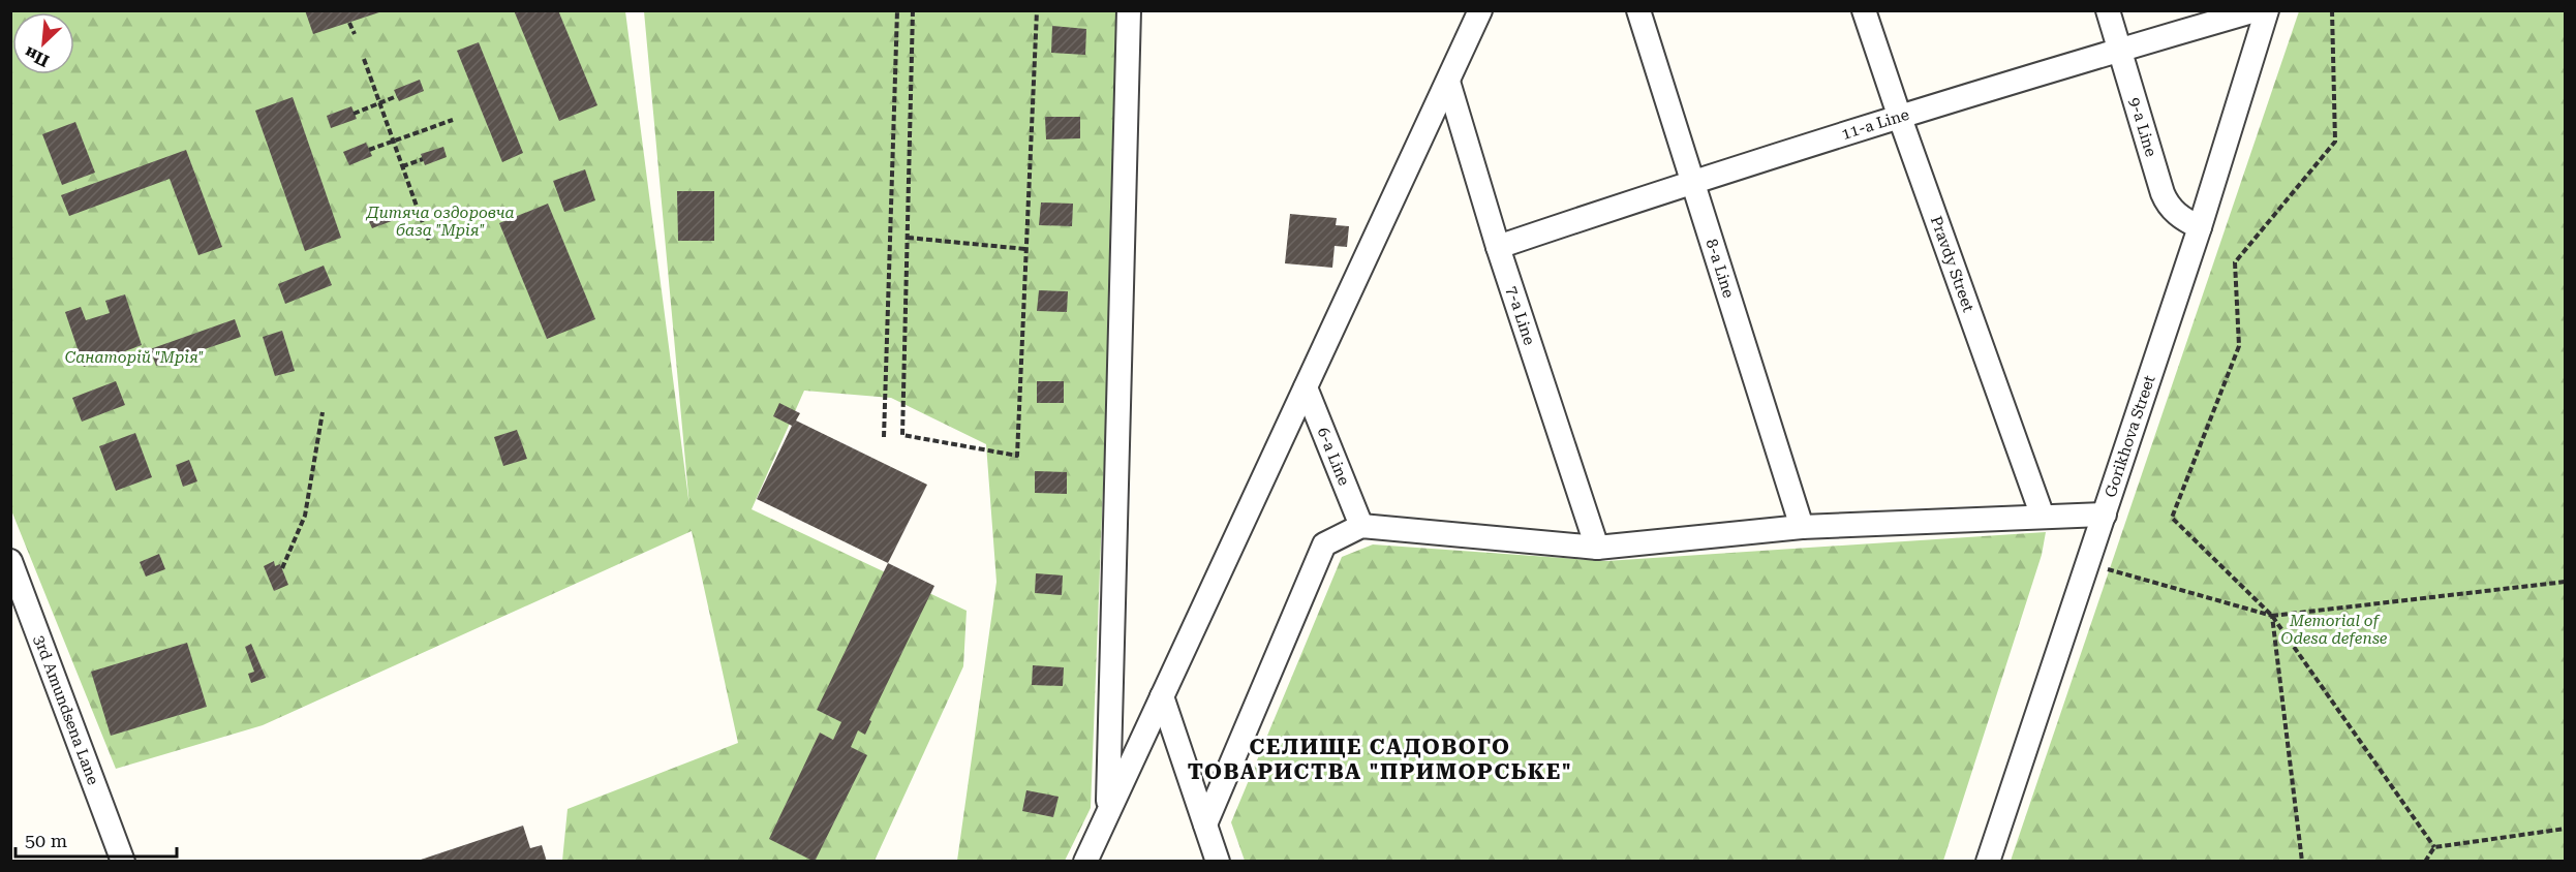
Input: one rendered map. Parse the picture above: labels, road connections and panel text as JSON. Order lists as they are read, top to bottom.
{
  "streets": {
    "street": [
      "11-a Line",
      "9-a Line",
      "Pravdy Street",
      "8-a Line",
      "7-a Line",
      "Gorikhova Street",
      "6-a Line",
      "3rd Amundsena Lane"
    ]
  },
  "crossings": [
    ["11-a Line", "9-a Line"],
    ["11-a Line", "Pravdy Street"],
    ["11-a Line", "8-a Line"],
    ["11-a Line", "7-a Line"],
    ["9-a Line", "Gorikhova Street"]
  ],
  "districts": ["СЕЛИЩЕ САДОВОГО ТОВАРИСТВА \"ПРИМОРСЬКЕ\""],
  "parks": ["Дитяча оздоровча база \"Мрія\"", "Санаторій \"Мрія\"", "Memorial of Odesa defense"],
  "scale_bar": "50 m",
  "north": "bottom left"
}
